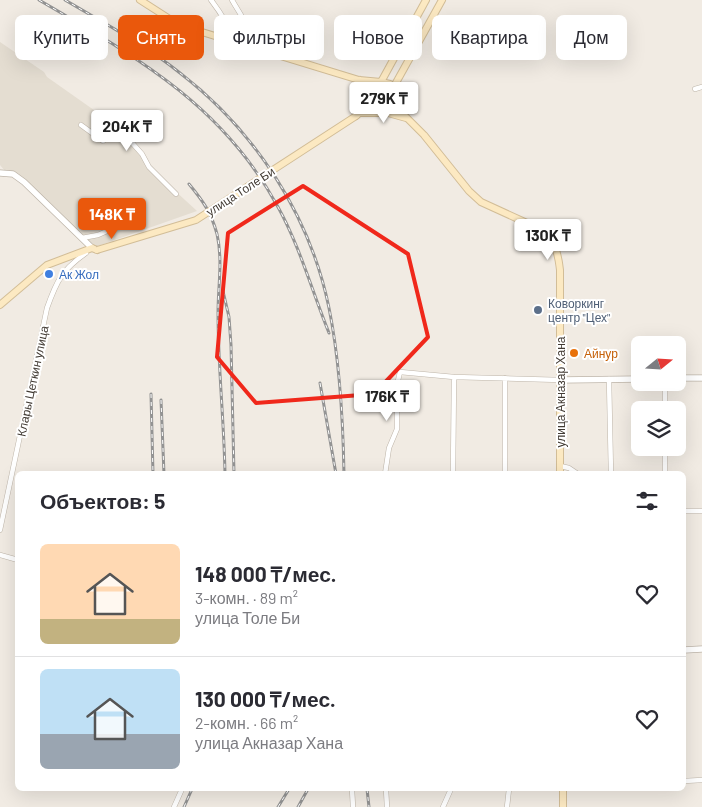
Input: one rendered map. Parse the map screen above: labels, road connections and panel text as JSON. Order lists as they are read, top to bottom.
{
  "streets": {
    "main road": ["улица Толе Би", "улица Акназар Хана"],
    "street": ["Клары Цеткин улица"]
  },
  "crossings": [
    ["улица Толе Би", "Клары Цеткин улица"],
    ["улица Толе Би", "улица Акназар Хана"]
  ],
  "places": ["Ак Жол", "Коворкинг центр \"Цех\"", "Айнур"],
  "north": "right",
  "page": {
    "chip": [
      "Купить",
      "Снять",
      "Фильтры",
      "Новое",
      "Квартира",
      "Дом"
    ],
    "price": [
      "279K ₸",
      "204K ₸",
      "148K ₸",
      "130K ₸",
      "176K ₸"
    ],
    "heading": "Объектов: 5",
    "list": [
      {
        "name": "148 000 ₸/мес.",
        "note": "3-комн. · 89 m² · улица Толе Би"
      },
      {
        "name": "130 000 ₸/мес.",
        "note": "2-комн. · 66 m² · улица Акназар Хана"
      }
    ]
  }
}
